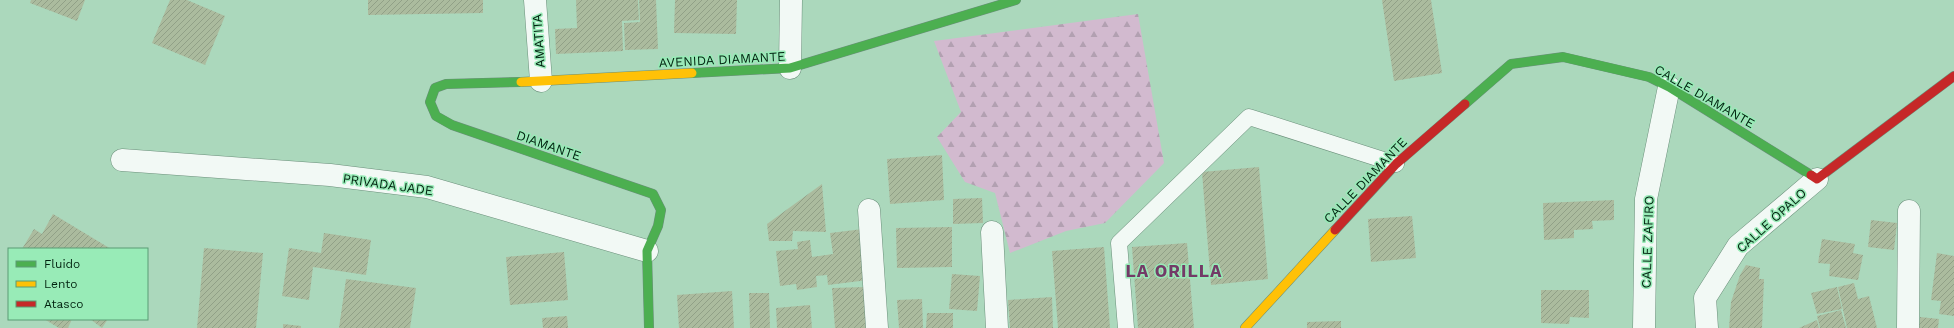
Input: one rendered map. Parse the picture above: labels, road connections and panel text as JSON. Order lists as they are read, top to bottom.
{
  "streets": {
    "street": [
      "AMATITA",
      "AVENIDA DIAMANTE",
      "CALLE DIAMANTE",
      "DIAMANTE",
      "PRIVADA JADE",
      "CALLE ÓPALO",
      "CALLE ZAFIRO"
    ]
  },
  "crossings": [
    ["AMATITA", "AVENIDA DIAMANTE"],
    ["AVENIDA DIAMANTE", "DIAMANTE"],
    ["CALLE DIAMANTE", "CALLE ÓPALO"],
    ["CALLE DIAMANTE", "CALLE ZAFIRO"],
    ["DIAMANTE", "PRIVADA JADE"]
  ],
  "districts": ["LA ORILLA"],
  "legend": ["Fluido", "Lento", "Atasco"]
}
